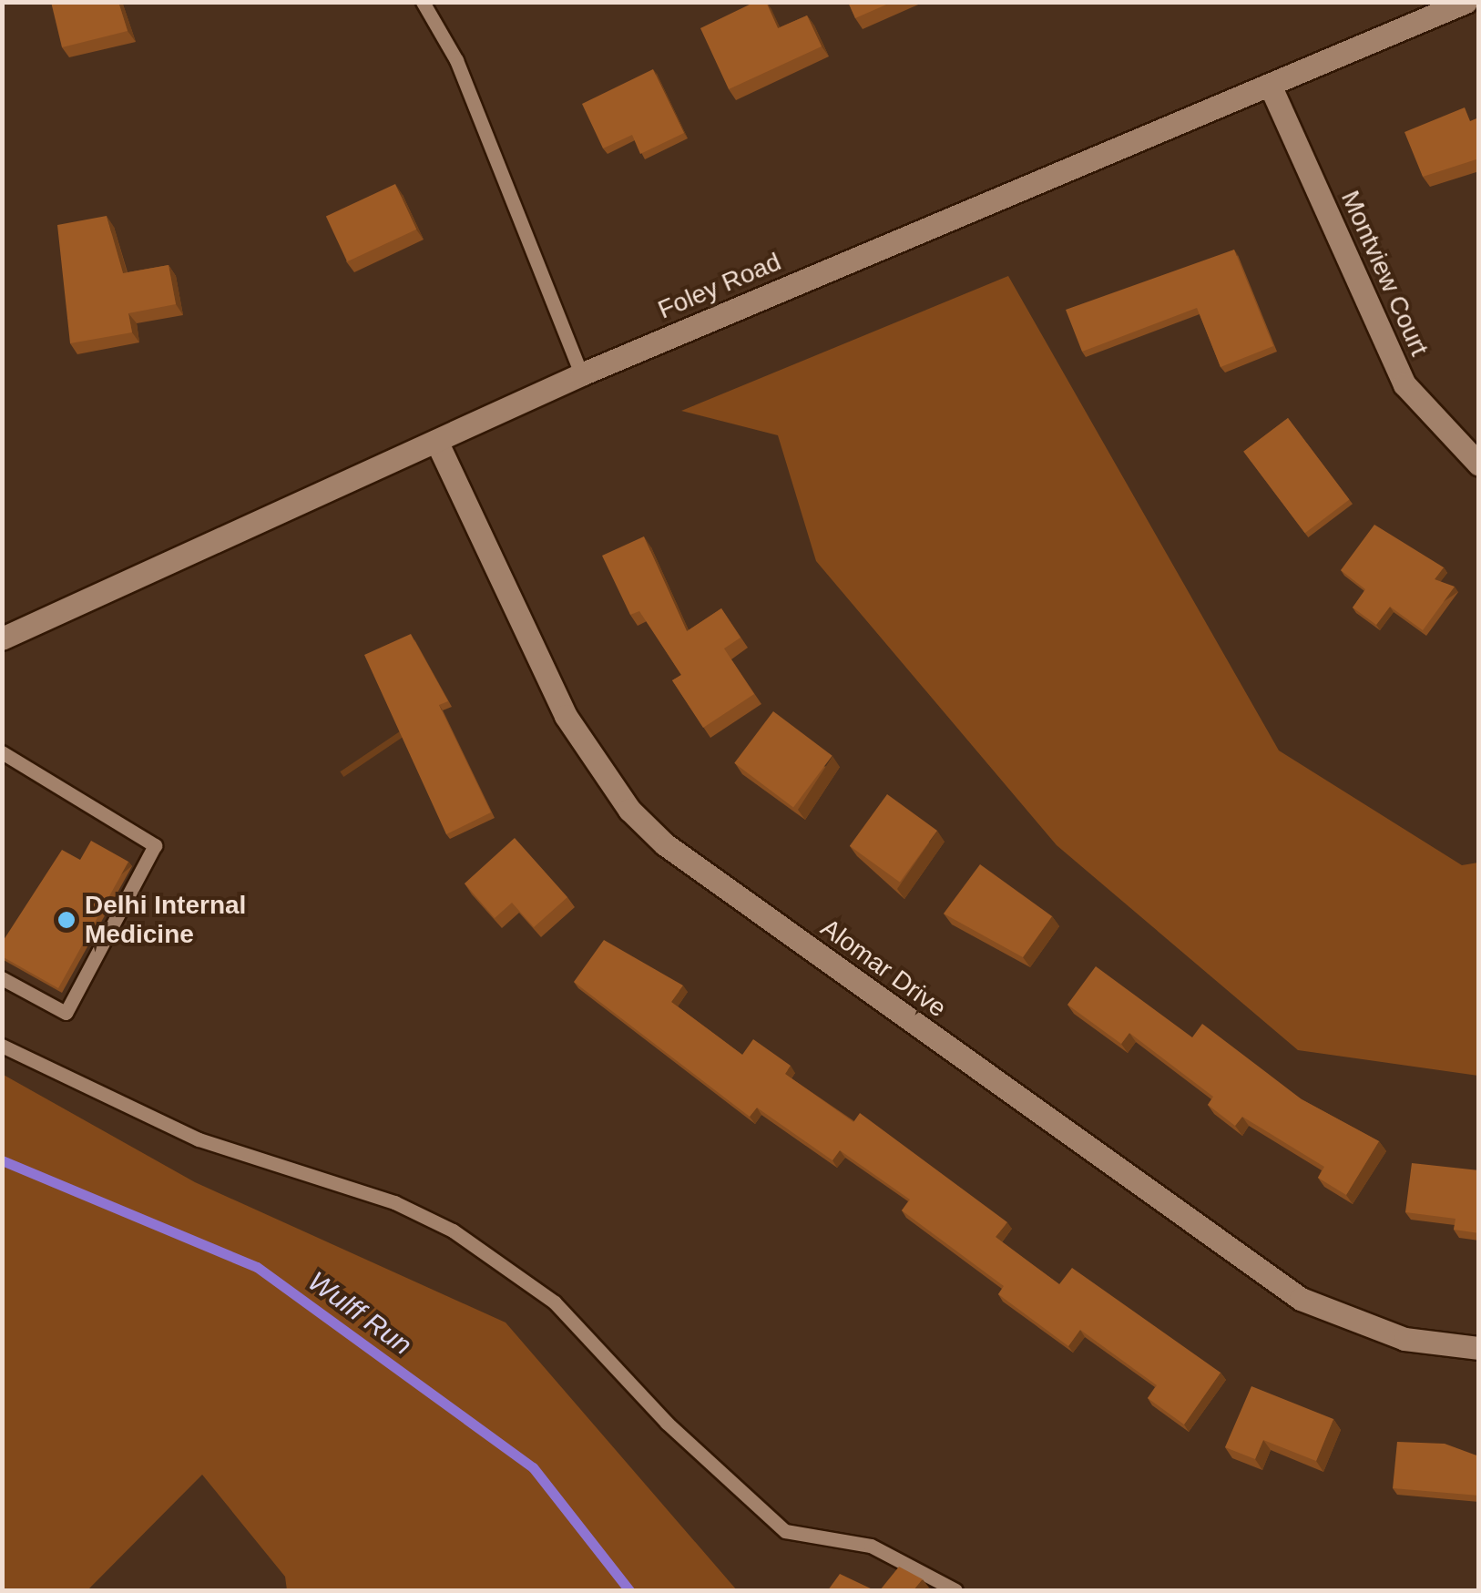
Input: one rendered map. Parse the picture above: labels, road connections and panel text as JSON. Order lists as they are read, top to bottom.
{
  "streets": {
    "street": ["Montview Court", "Foley Road", "Alomar Drive"]
  },
  "crossings": [
    ["Montview Court", "Foley Road"],
    ["Foley Road", "Alomar Drive"]
  ],
  "water": ["Wulff Run"],
  "places": ["Delhi Internal Medicine"]
}
